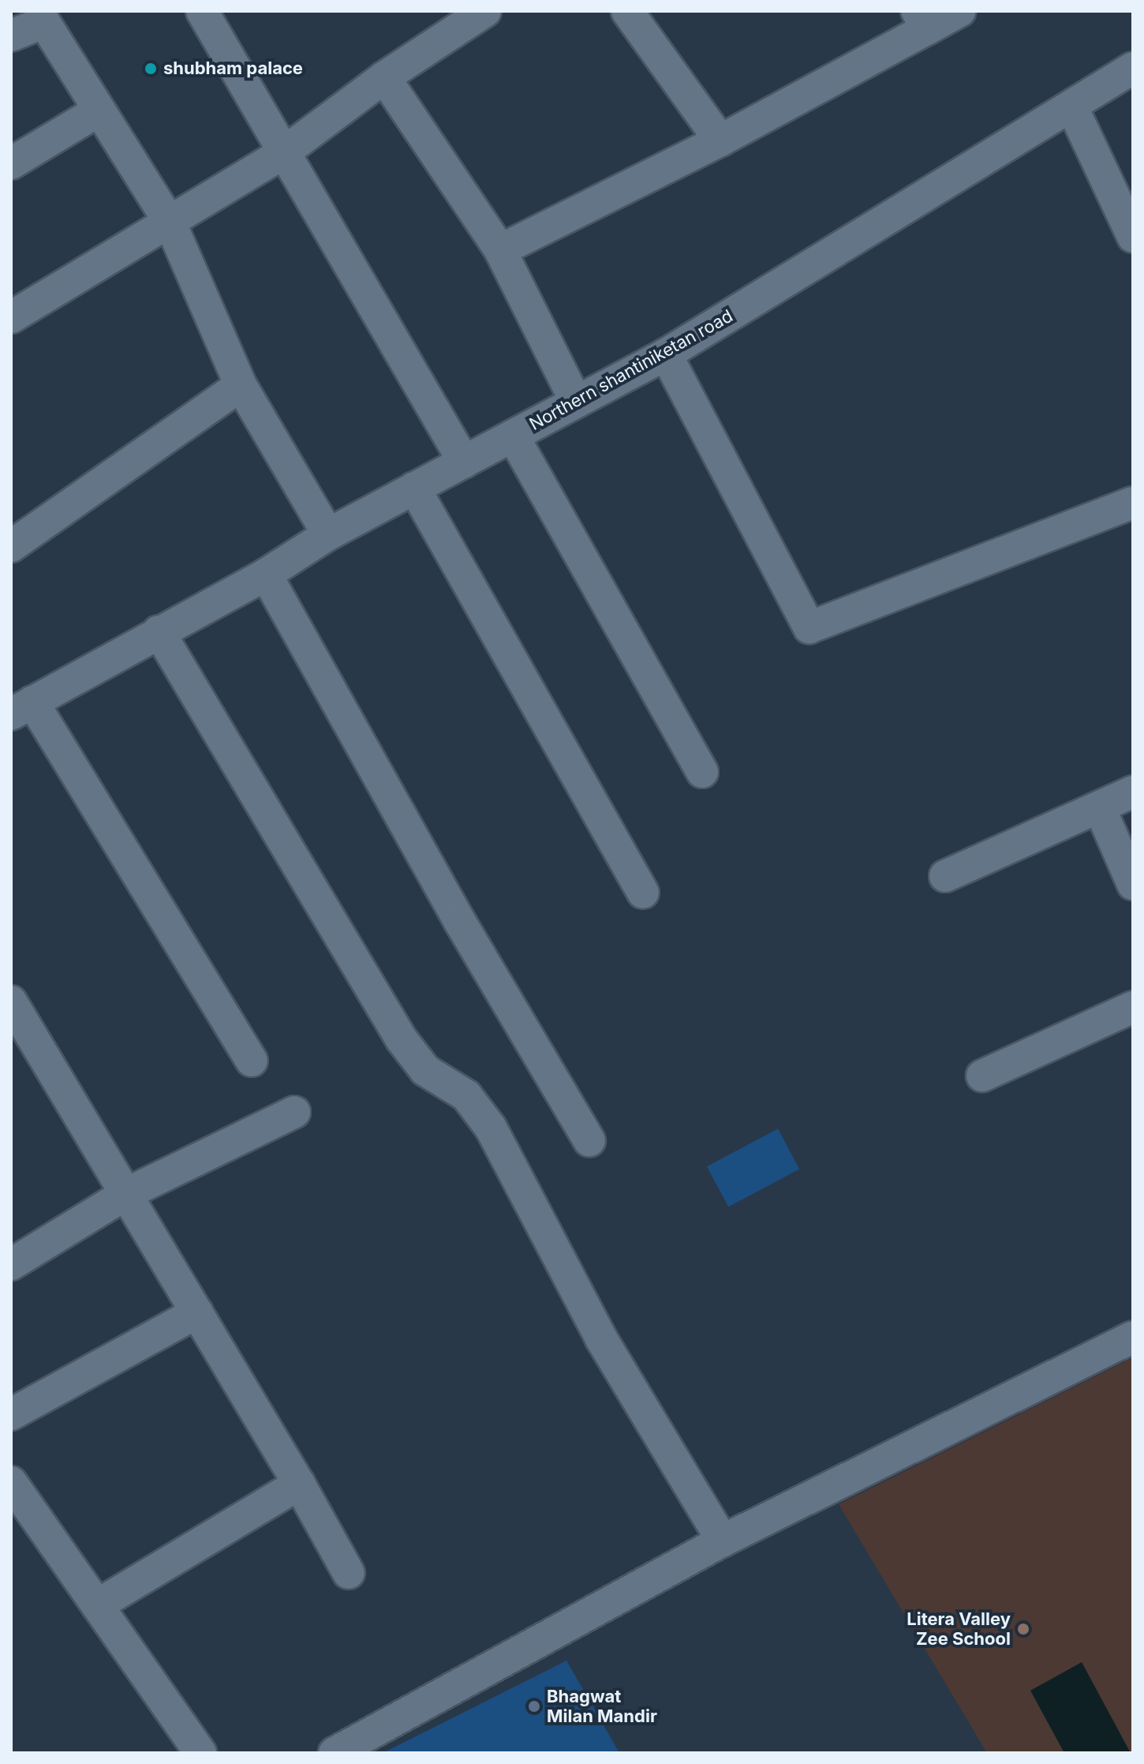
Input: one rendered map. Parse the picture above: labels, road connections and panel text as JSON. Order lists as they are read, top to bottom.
{
  "streets": {
    "street": ["Northern shantiniketan road"]
  },
  "places": ["shubham palace", "Litera Valley Zee School", "Bhagwat Milan Mandir"]
}
